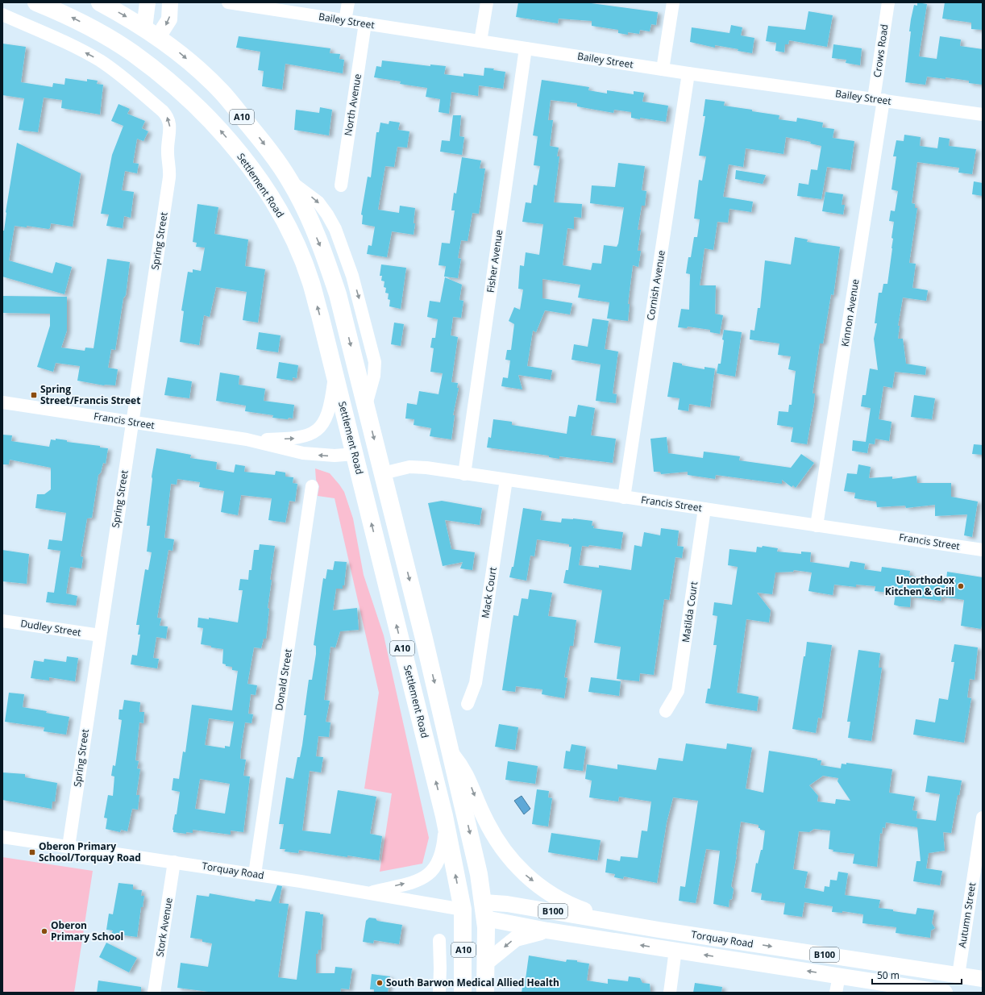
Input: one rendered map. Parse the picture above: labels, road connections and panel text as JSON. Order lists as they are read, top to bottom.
{
  "streets": {
    "highway": [
      "A10",
      "Settlement Road",
      "Francis Street",
      "Torquay Road",
      "B100"
    ],
    "street": [
      "Bailey Street",
      "Crows Road",
      "North Avenue",
      "Spring Street",
      "Fisher Avenue",
      "Cornish Avenue",
      "Kinnon Avenue",
      "Mack Court",
      "Matilda Court",
      "Dudley Street",
      "Donald Street",
      "Autumn Street",
      "Stork Avenue"
    ]
  },
  "crossings": [
    ["Bailey Street", "Crows Road"],
    ["Bailey Street", "North Avenue"],
    ["Bailey Street", "Fisher Avenue"],
    ["Bailey Street", "Cornish Avenue"],
    ["Bailey Street", "Kinnon Avenue"],
    ["Crows Road", "Kinnon Avenue"],
    ["A10", "Francis Street"],
    ["A10", "Torquay Road"],
    ["Settlement Road", "Francis Street"],
    ["Settlement Road", "Torquay Road"],
    ["Spring Street", "Francis Street"],
    ["Spring Street", "Dudley Street"],
    ["Spring Street", "Torquay Road"],
    ["Fisher Avenue", "Francis Street"],
    ["Cornish Avenue", "Francis Street"],
    ["Kinnon Avenue", "Francis Street"],
    ["Francis Street", "Mack Court"],
    ["Francis Street", "Matilda Court"],
    ["Donald Street", "Torquay Road"],
    ["Torquay Road", "Autumn Street"],
    ["Torquay Road", "Stork Avenue"]
  ],
  "one_way": ["Spring Street"],
  "places": {
    "transit": ["Spring Street/Francis Street", "Oberon Primary School/Torquay Road"],
    "other": ["Unorthodox Kitchen & Grill", "Oberon Primary School", "South Barwon Medical Allied Health"]
  },
  "scale_bar": "50 m"
}
